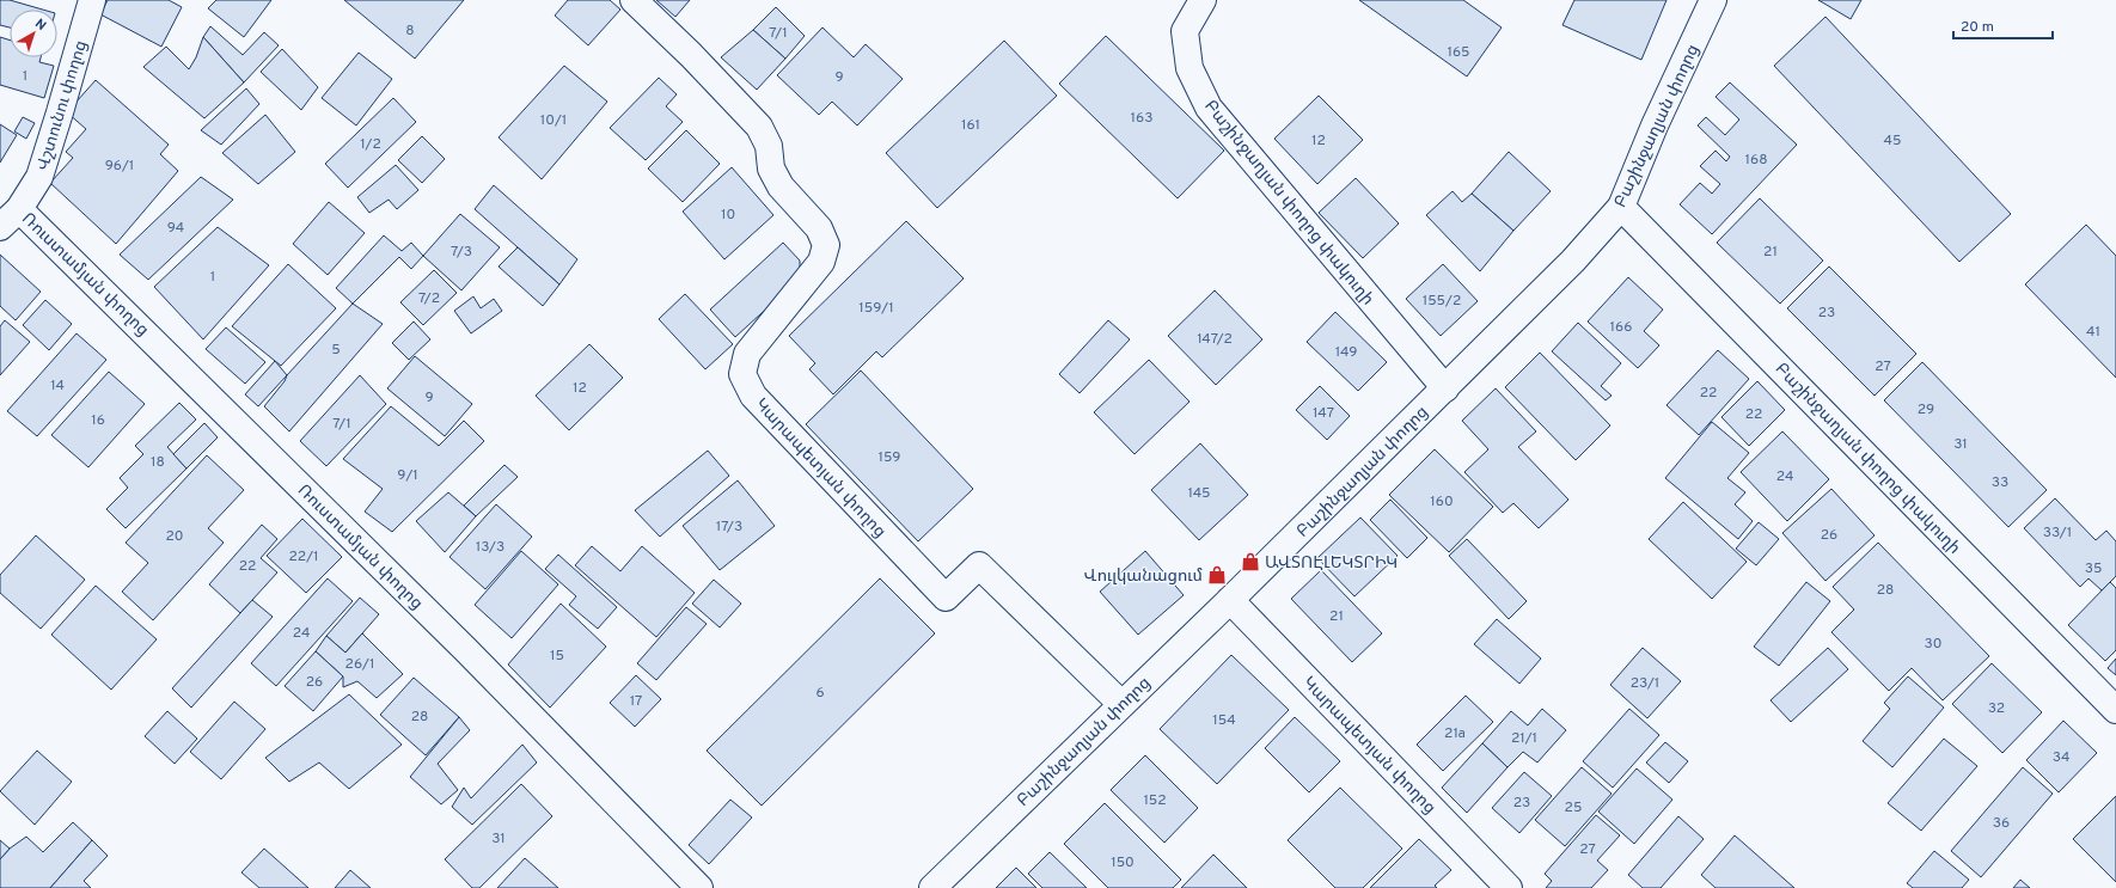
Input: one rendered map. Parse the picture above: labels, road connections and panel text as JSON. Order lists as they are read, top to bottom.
{
  "streets": {
    "street": [
      "Վշտունու փողոց",
      "Բաշինջաղյան փողոց",
      "Բաշինջաղյան փողոց փակուղի",
      "Ռուստամյան փողոց",
      "Կարապետյան փողոց"
    ]
  },
  "crossings": [
    ["Վշտունու փողոց", "Ռուստամյան փողոց"],
    ["Բաշինջաղյան փողոց", "Բաշինջաղյան փողոց փակուղի"],
    ["Բաշինջաղյան փողոց", "Կարապետյան փողոց"]
  ],
  "places": {
    "shop": ["ԱՎՏՈԷԼԵԿՏՐԻԿ", "Վուլկանացում"]
  },
  "house_numbers": [
    "8",
    "7/1",
    "165",
    "1",
    "9",
    "163",
    "10/1",
    "161",
    "12",
    "45",
    "1/2",
    "168",
    "96/1",
    "10",
    "94",
    "7/3",
    "21",
    "1",
    "7/2",
    "155/2",
    "159/1",
    "23",
    "166",
    "41",
    "147/2",
    "5",
    "149",
    "27",
    "14",
    "12",
    "22",
    "9",
    "29",
    "147",
    "22",
    "16",
    "7/1",
    "31",
    "159",
    "18",
    "9/1",
    "24",
    "33",
    "145",
    "160",
    "17/3",
    "33/1",
    "26",
    "20",
    "13/3",
    "22/1",
    "22",
    "35",
    "28",
    "21",
    "24",
    "30",
    "15",
    "26/1",
    "26",
    "23/1",
    "6",
    "17",
    "32",
    "28",
    "154",
    "21a",
    "21/1",
    "34",
    "152",
    "23",
    "25",
    "36",
    "31",
    "27",
    "150"
  ],
  "scale_bar": "20 m",
  "north": "top right"
}
